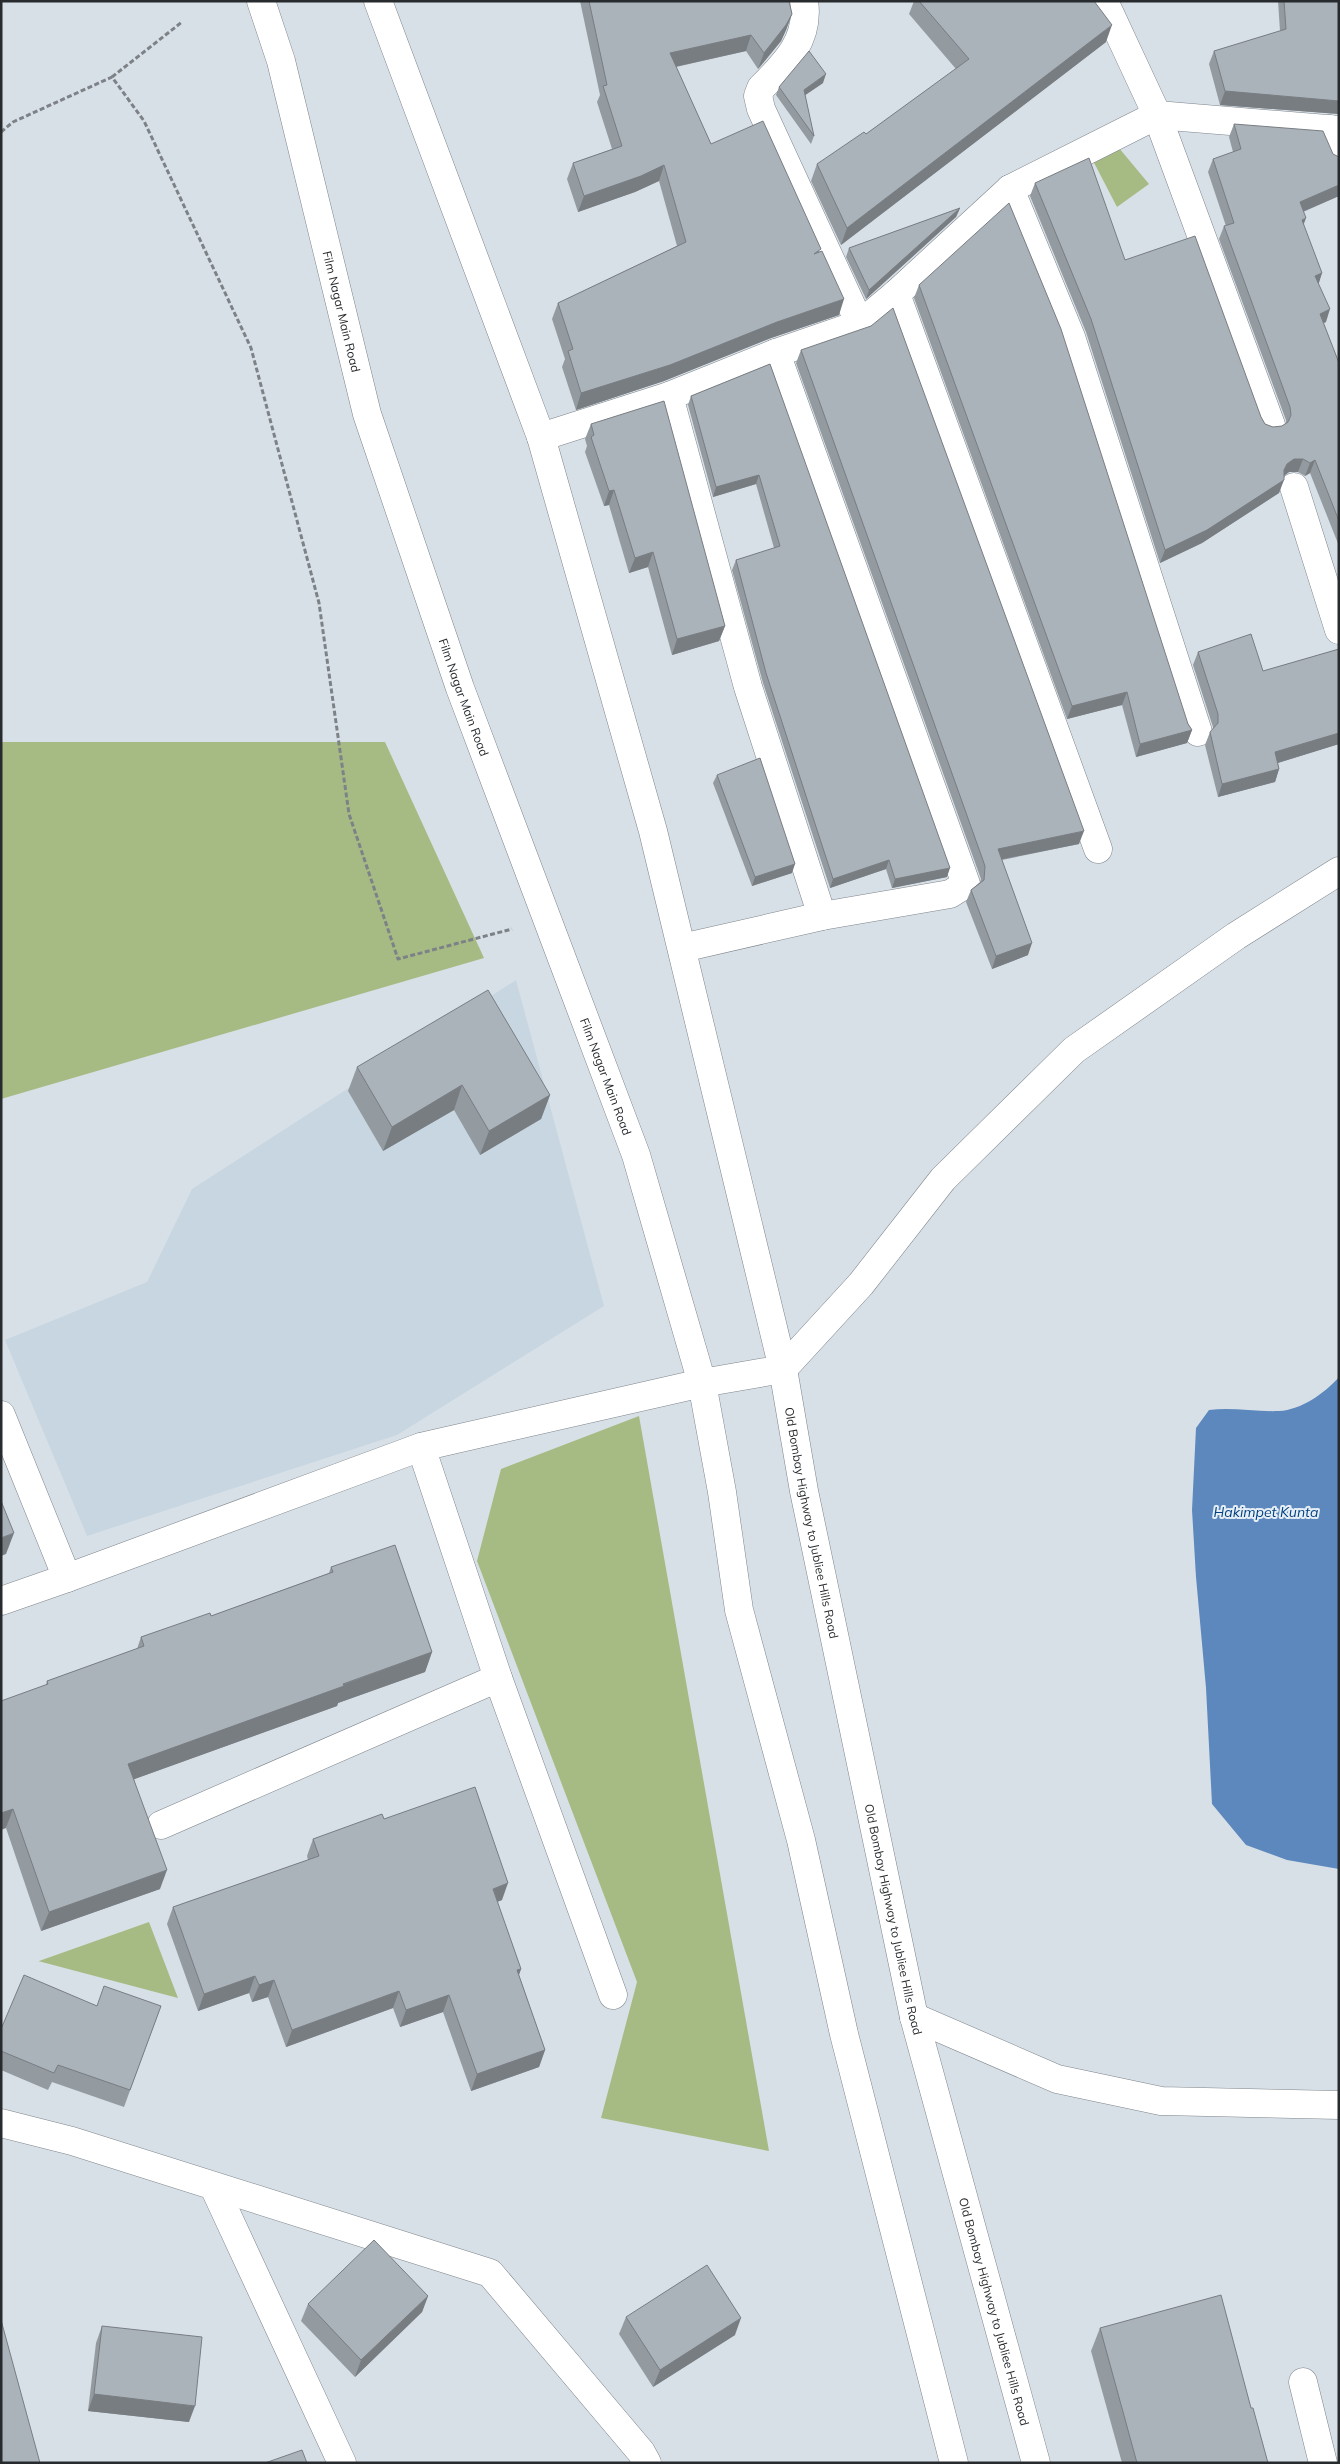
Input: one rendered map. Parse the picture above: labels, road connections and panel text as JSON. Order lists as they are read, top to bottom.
{
  "streets": {
    "street": ["Film Nagar Main Road", "Old Bombay Highway to Jubliee Hills Road"]
  },
  "water": ["Hakimpet Kunta"]
}
